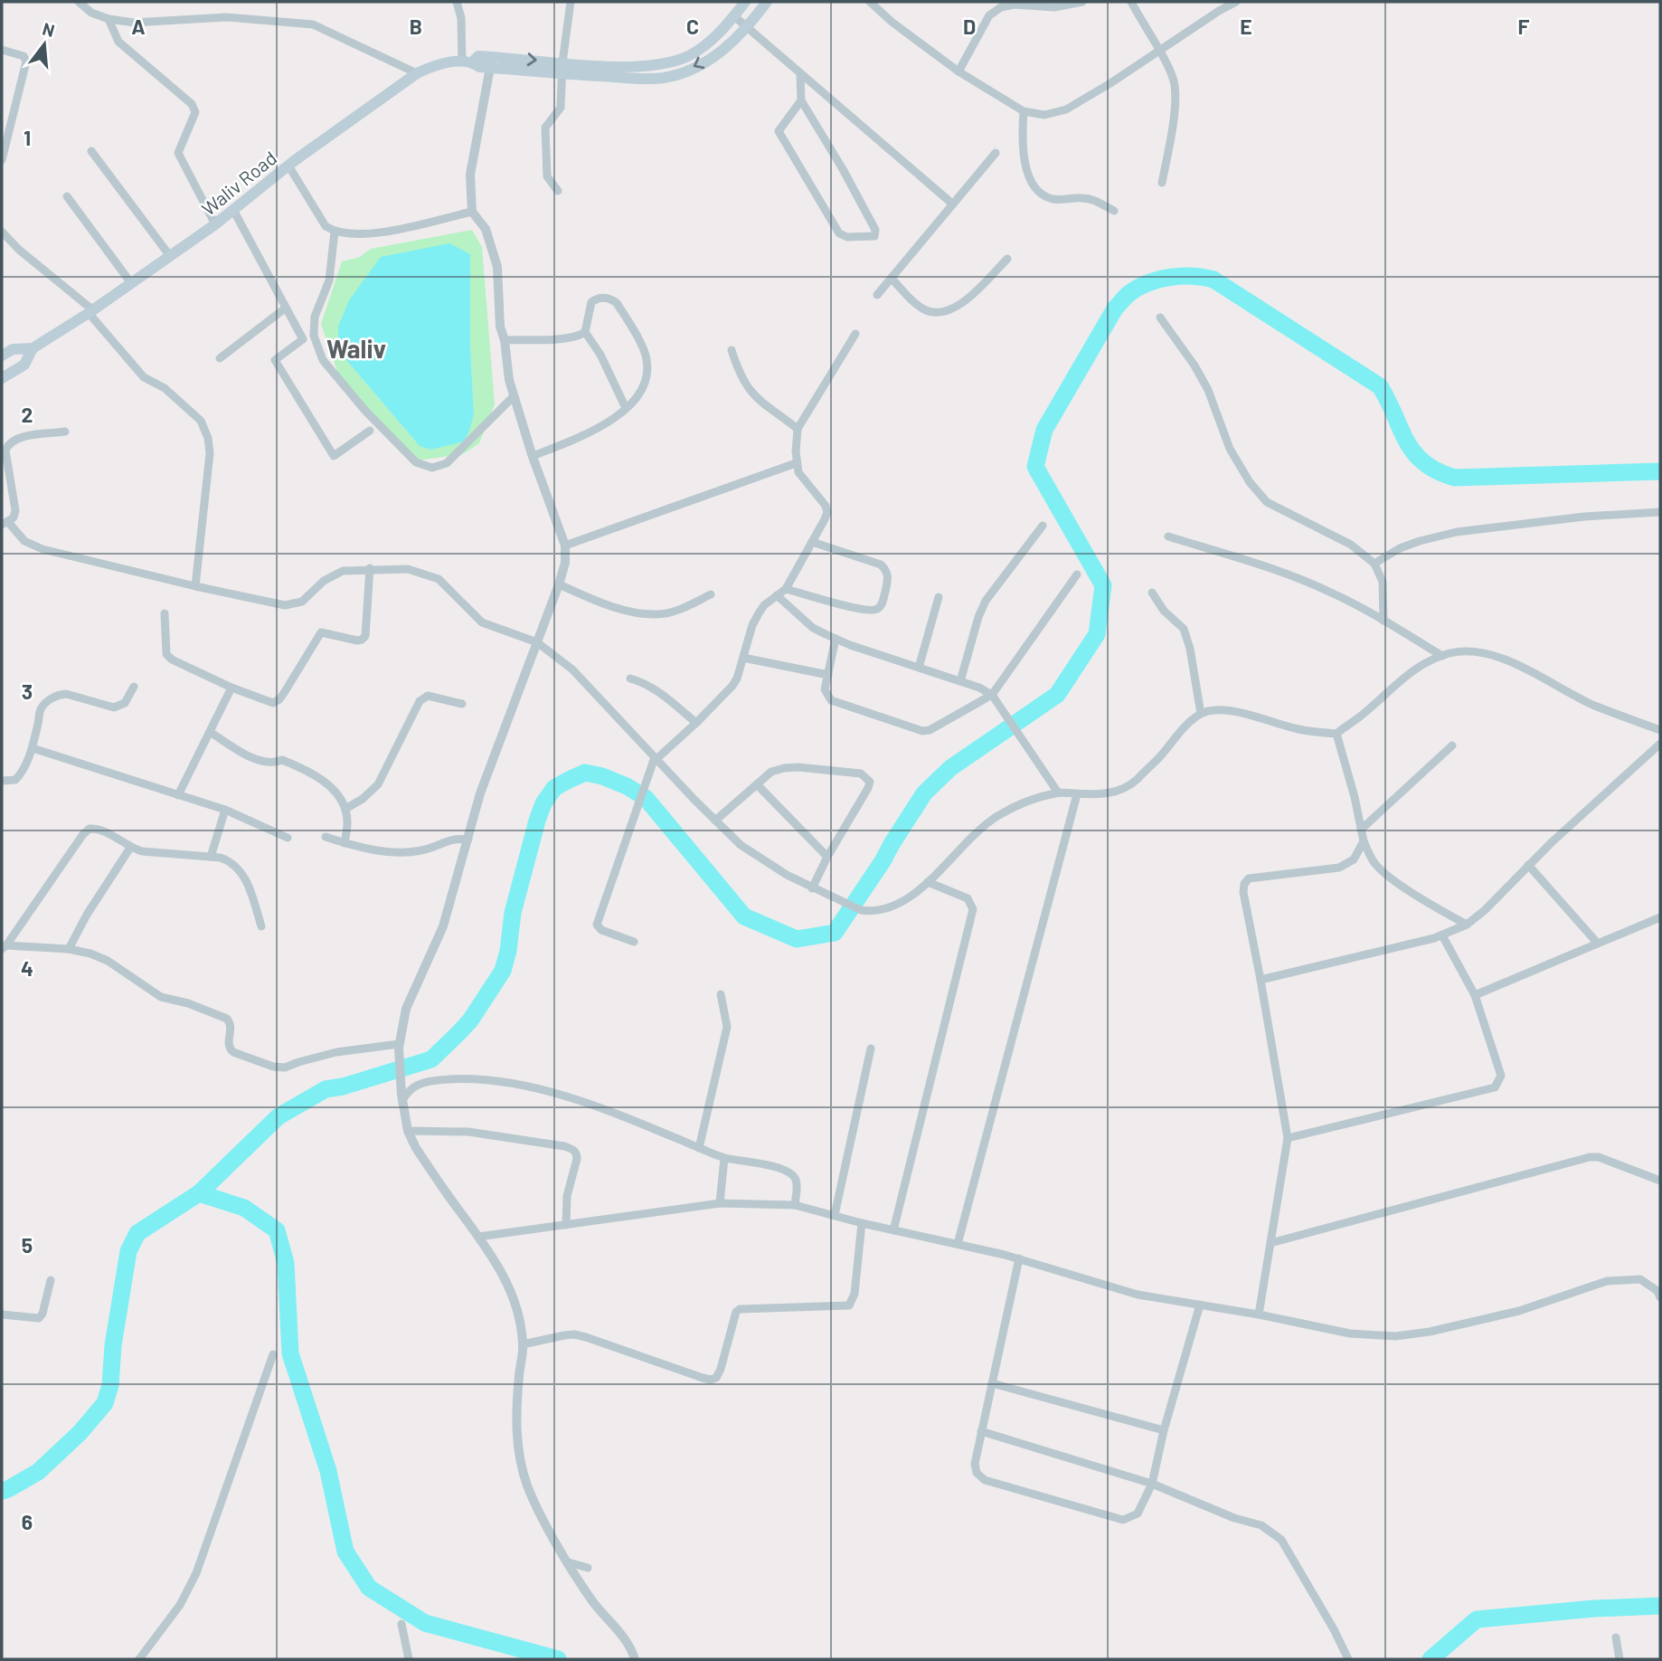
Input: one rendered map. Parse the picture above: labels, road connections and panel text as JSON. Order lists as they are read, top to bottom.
{
  "streets": {
    "main road": ["Waliv Road"]
  },
  "districts": ["Waliv"],
  "north": "top",
  "grid": {
    "columns": [
      "A",
      "B",
      "C",
      "D",
      "E",
      "F"
    ],
    "rows": [
      "1",
      "2",
      "3",
      "4",
      "5",
      "6"
    ]
  }
}
